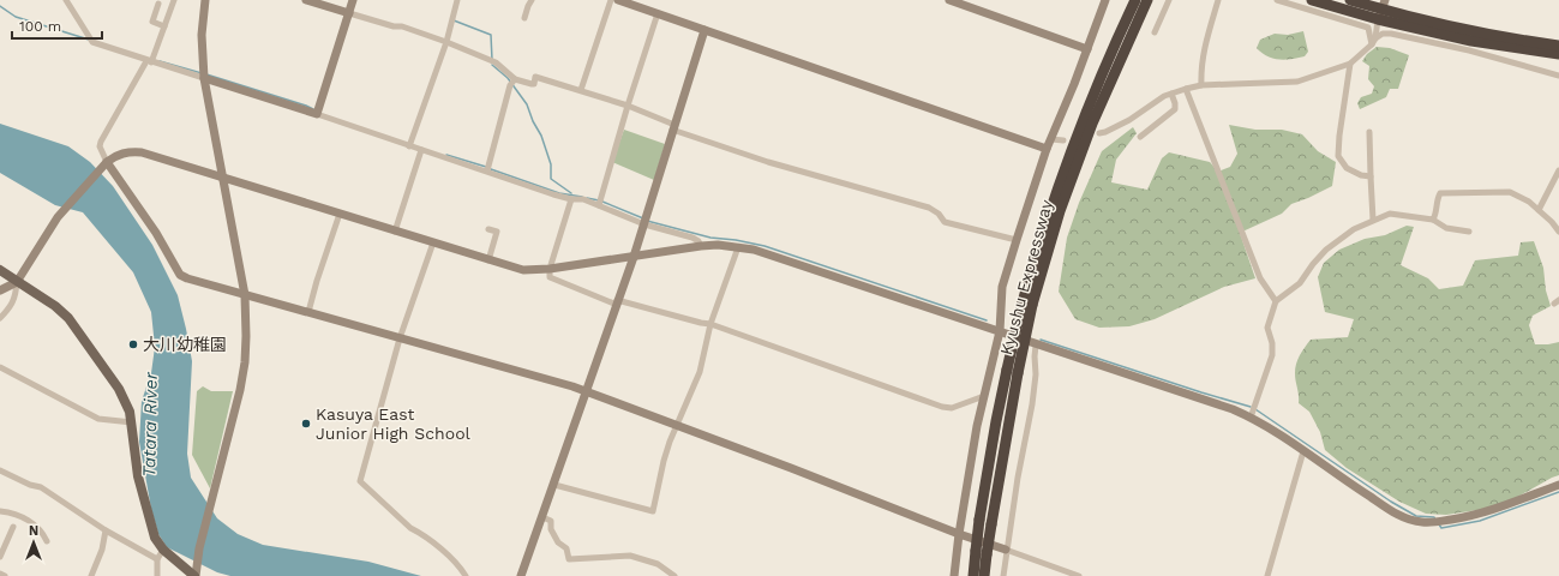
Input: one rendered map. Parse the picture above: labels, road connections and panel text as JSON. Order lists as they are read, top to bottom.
{
  "streets": {
    "highway": ["Kyushu Expressway"]
  },
  "water": ["Tatara River"],
  "places": ["大川幼稚園", "Kasuya East Junior High School"],
  "scale_bar": "100 m",
  "north": "top"
}
